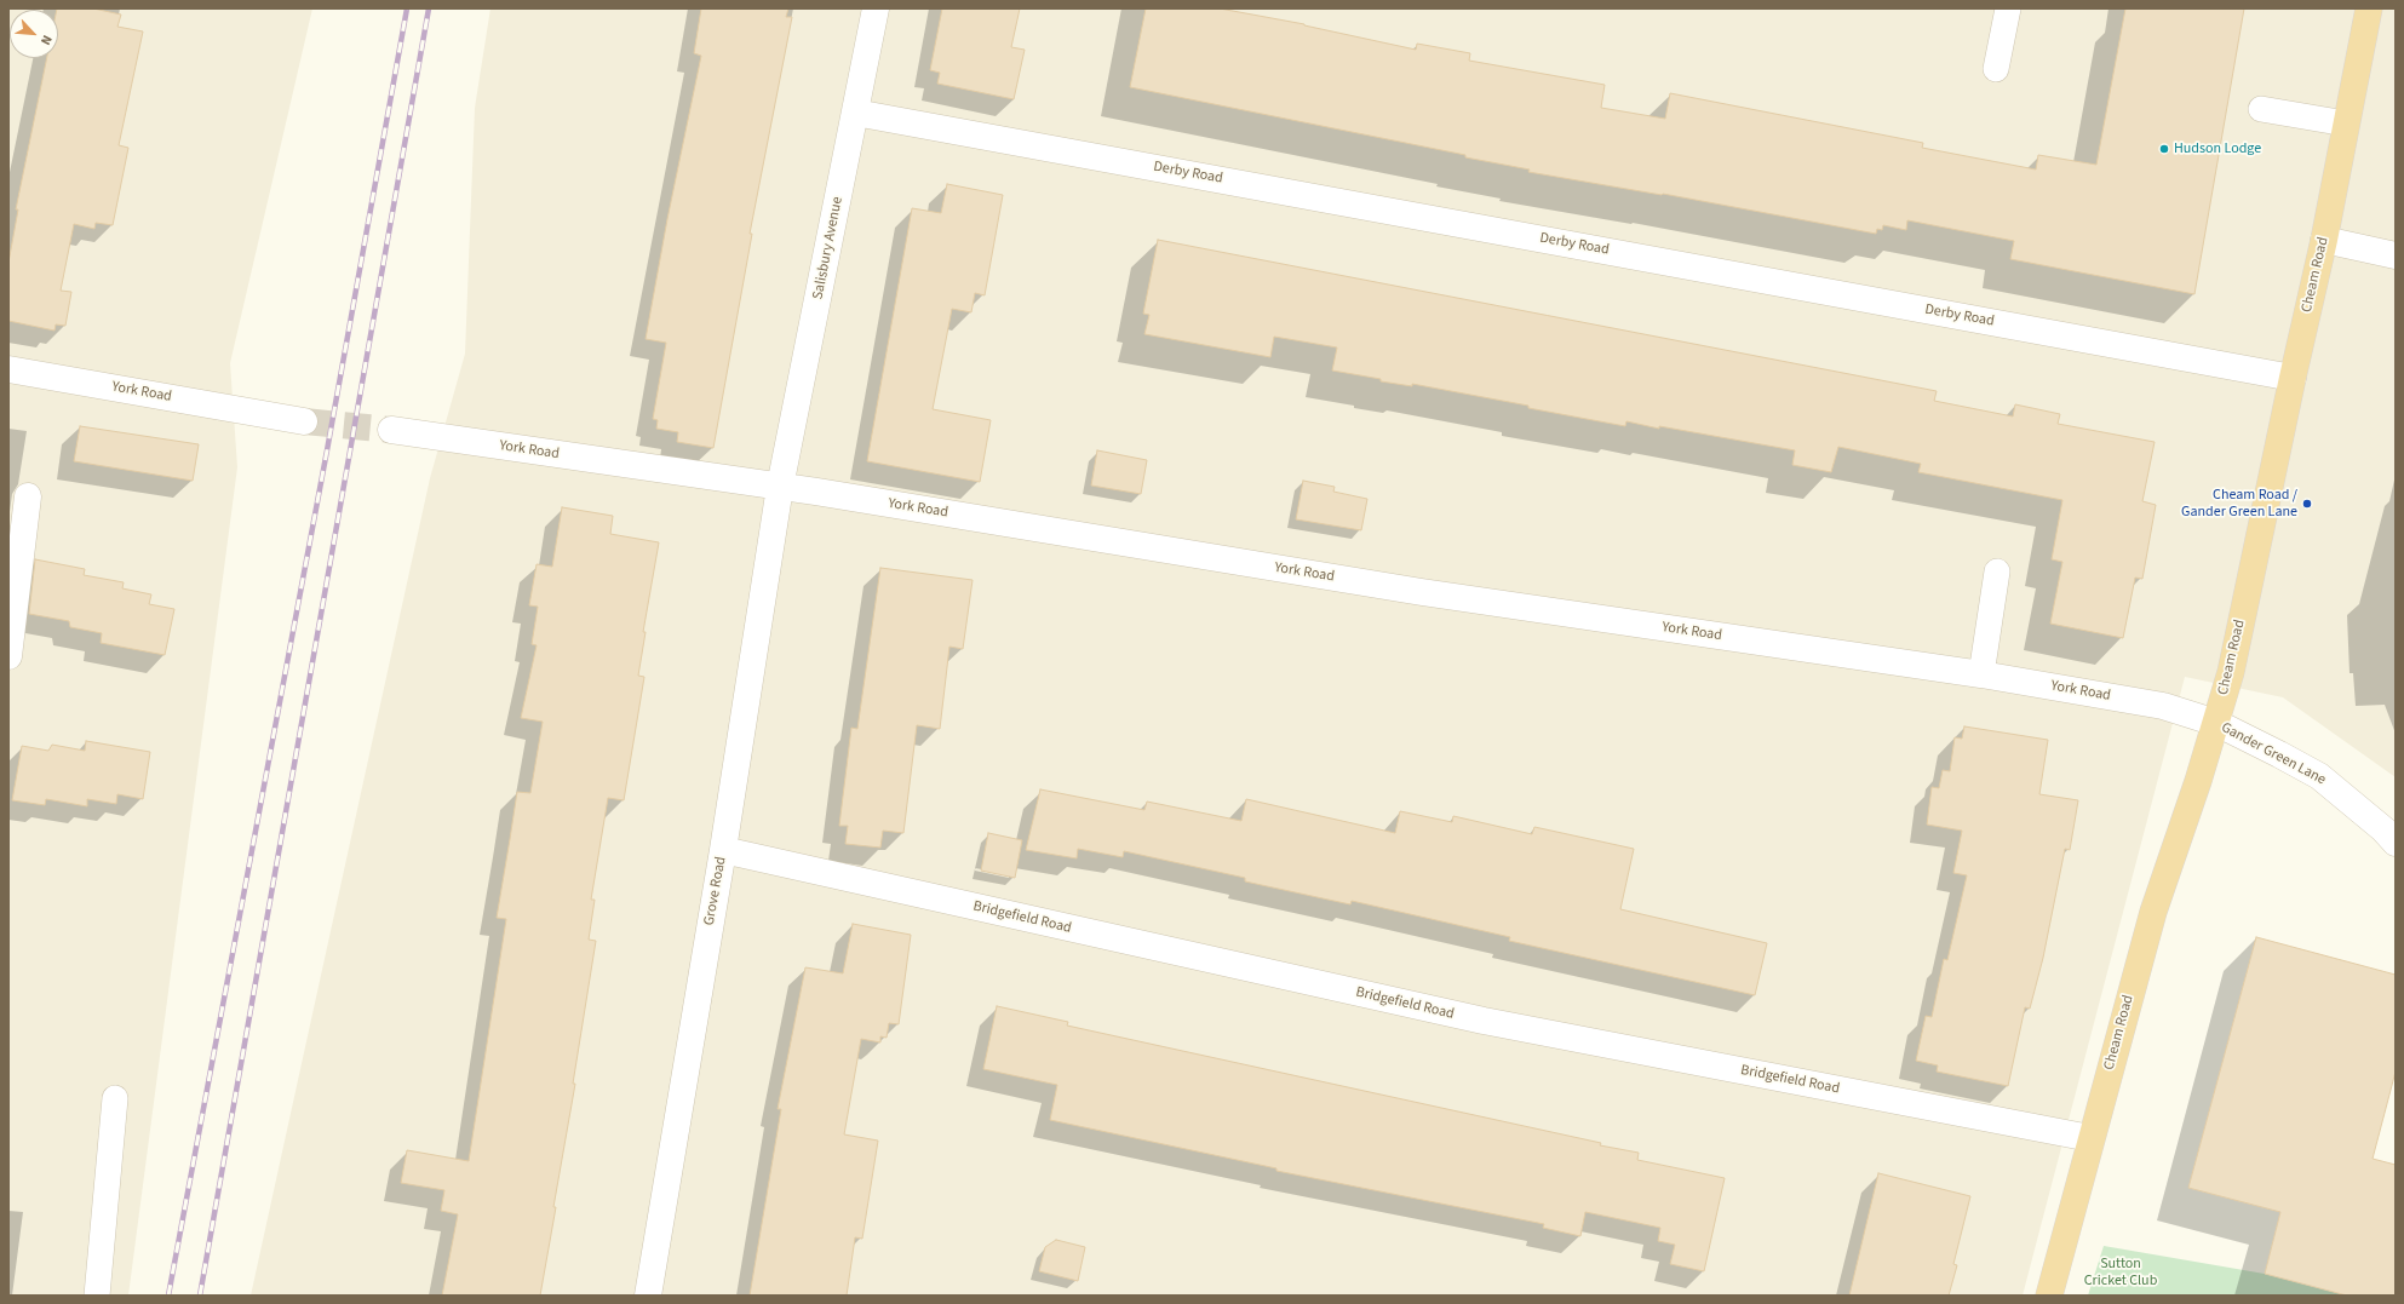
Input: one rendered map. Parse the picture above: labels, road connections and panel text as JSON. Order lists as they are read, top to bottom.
{
  "streets": {
    "highway": ["Cheam Road"],
    "street": [
      "Derby Road",
      "Salisbury Avenue",
      "York Road",
      "Gander Green Lane",
      "Grove Road",
      "Bridgefield Road"
    ]
  },
  "crossings": [
    ["Derby Road", "Salisbury Avenue"],
    ["Derby Road", "Cheam Road"],
    ["Salisbury Avenue", "York Road"],
    ["Salisbury Avenue", "Grove Road"],
    ["Cheam Road", "York Road"],
    ["Cheam Road", "Gander Green Lane"],
    ["Cheam Road", "Bridgefield Road"],
    ["York Road", "Gander Green Lane"],
    ["York Road", "Grove Road"],
    ["Grove Road", "Bridgefield Road"]
  ],
  "parks": ["Sutton Cricket Club"],
  "places": ["Hudson Lodge", "Cheam Road / Gander Green Lane"],
  "north": "bottom right"
}
